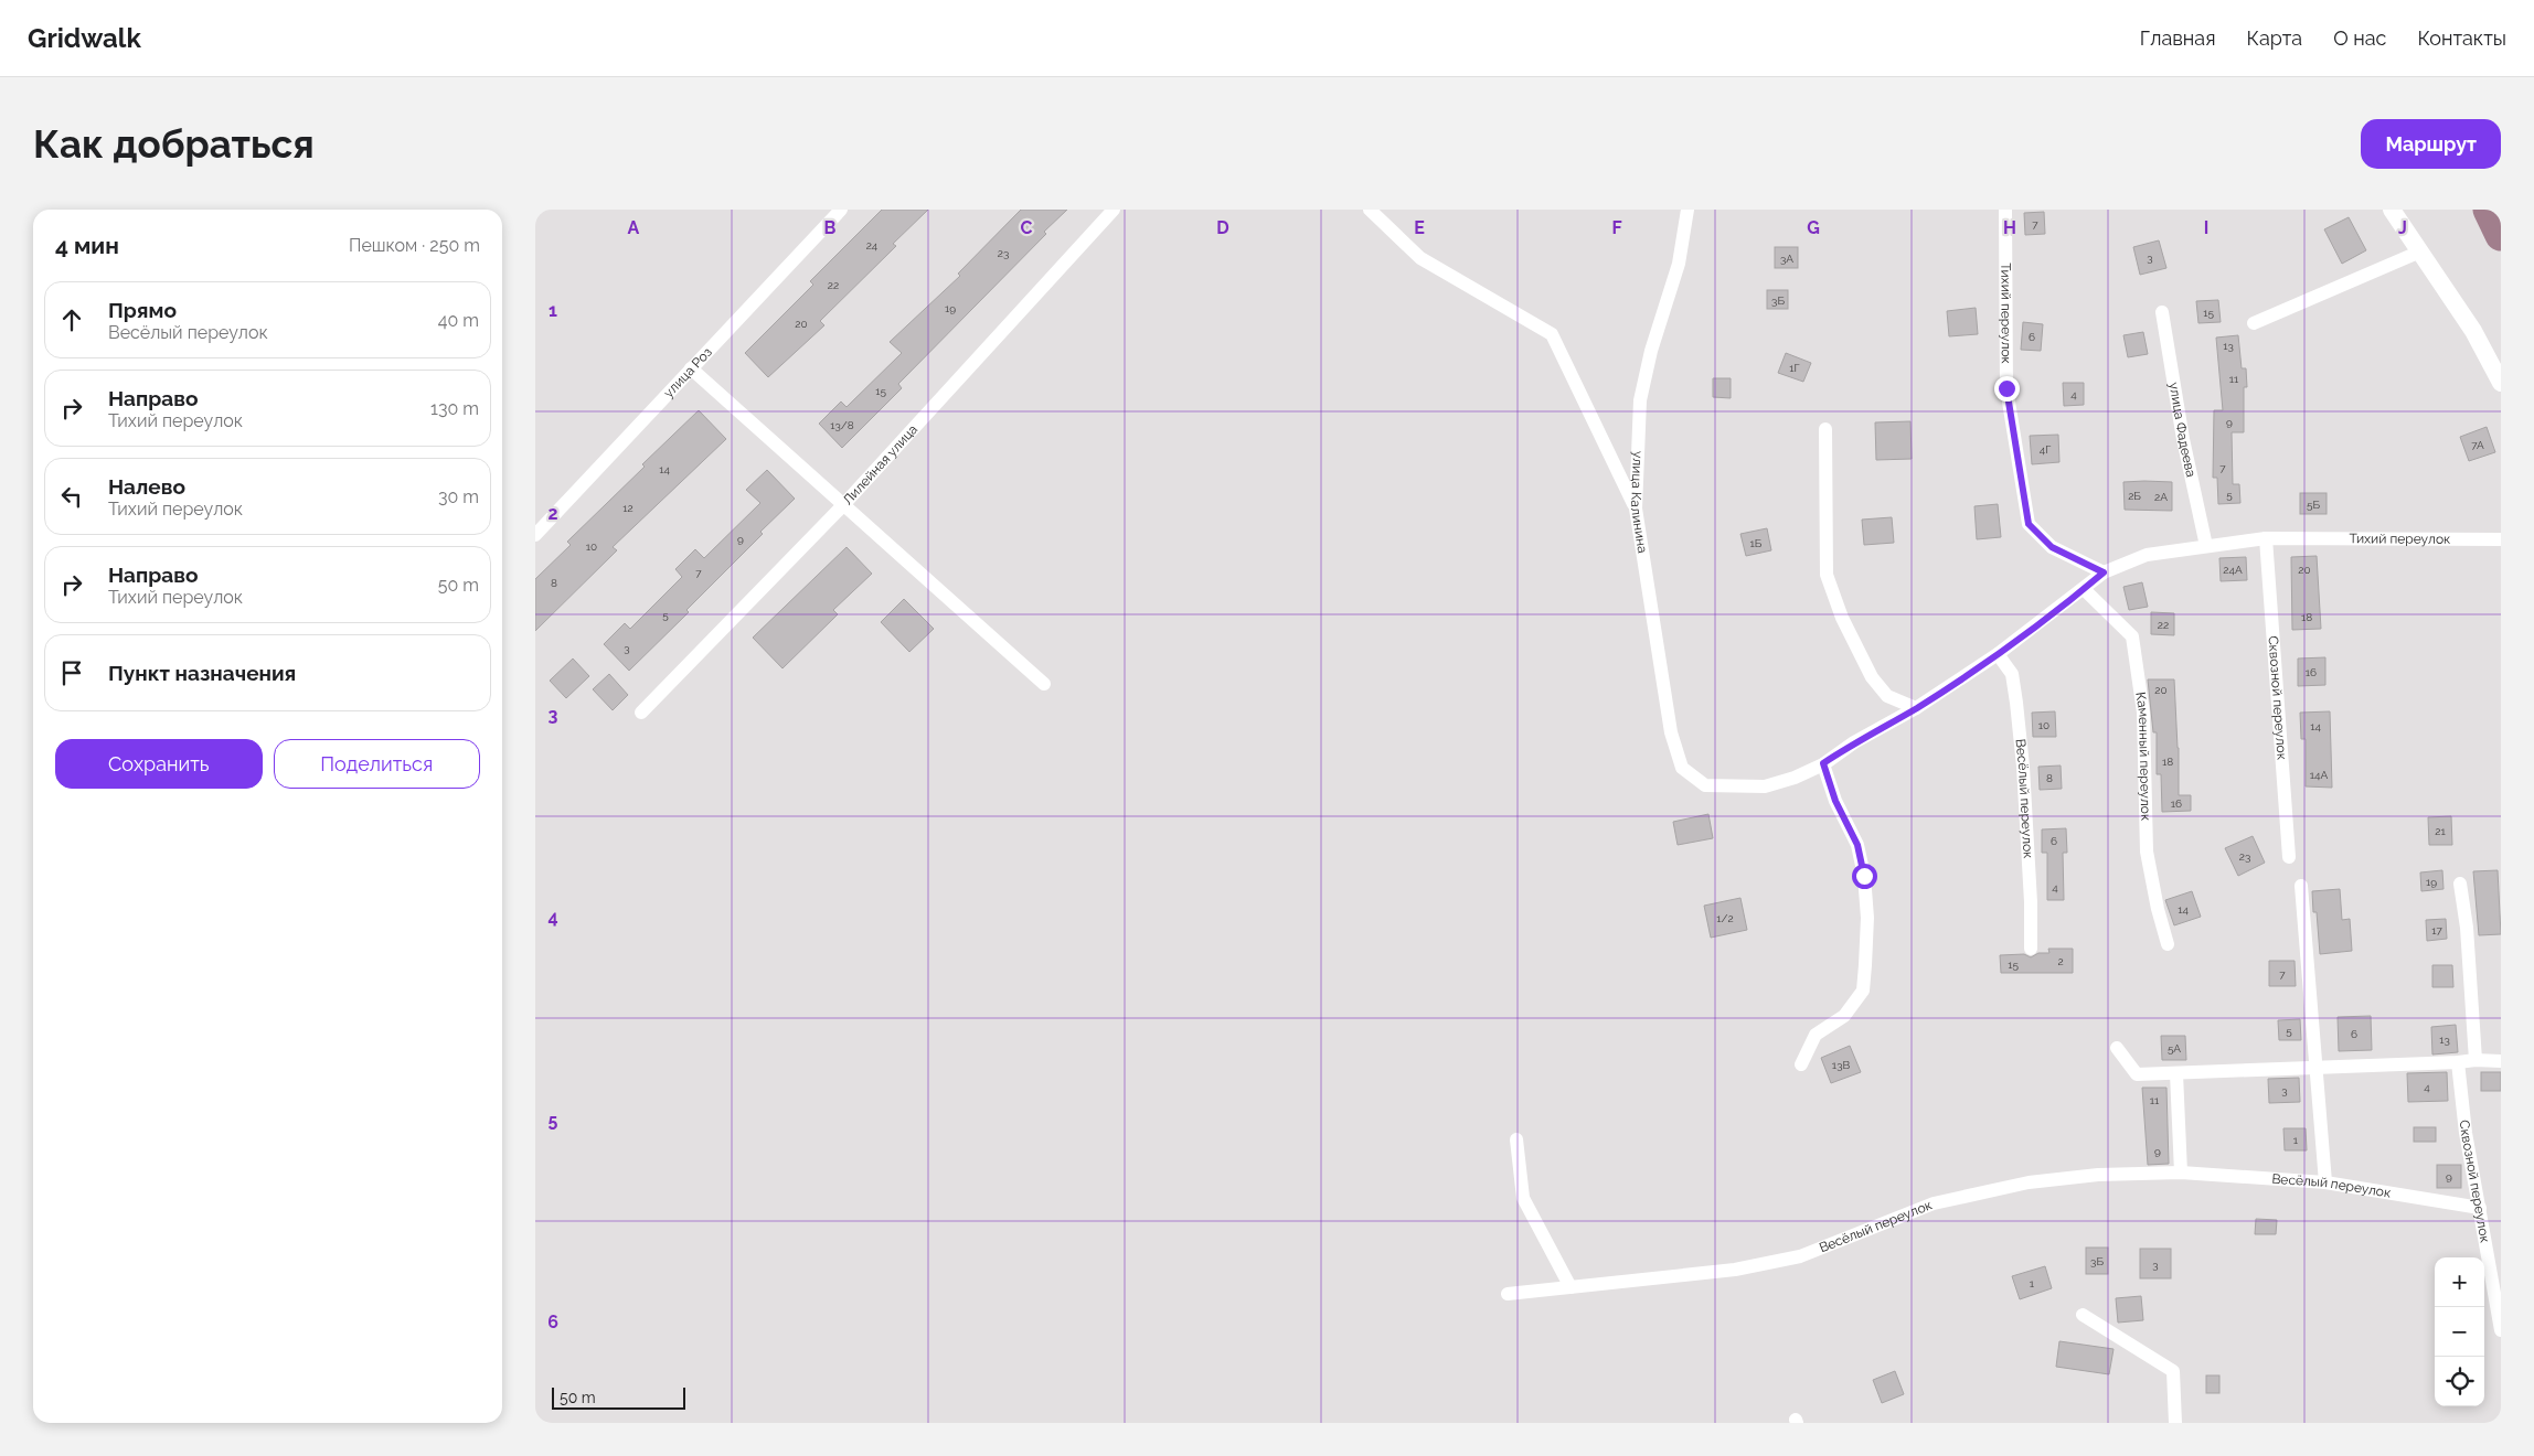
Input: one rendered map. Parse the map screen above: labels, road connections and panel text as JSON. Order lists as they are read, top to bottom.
{
  "streets": {
    "street": [
      "Тихий переулок",
      "улица Роз",
      "улица Фадеева",
      "Лилейная улица",
      "улица Калинина",
      "Сквозной переулок",
      "Каменный переулок",
      "Весёлый переулок"
    ]
  },
  "crossings": [
    ["Тихий переулок", "улица Фадеева"],
    ["Тихий переулок", "улица Калинина"],
    ["Тихий переулок", "Сквозной переулок"],
    ["Тихий переулок", "Каменный переулок"],
    ["Тихий переулок", "Весёлый переулок"],
    ["Сквозной переулок", "Весёлый переулок"]
  ],
  "house_numbers": [
    "7",
    "24",
    "23",
    "3",
    "3А",
    "22",
    "3Б",
    "19",
    "15",
    "20",
    "6",
    "13",
    "1Г",
    "11",
    "15",
    "4",
    "9",
    "13/8",
    "7А",
    "4Г",
    "7",
    "14",
    "5",
    "2Б",
    "2А",
    "5Б",
    "12",
    "9",
    "1Б",
    "10",
    "24А",
    "20",
    "7",
    "8",
    "5",
    "18",
    "22",
    "3",
    "16",
    "20",
    "10",
    "14",
    "18",
    "14А",
    "8",
    "16",
    "21",
    "6",
    "23",
    "19",
    "4",
    "14",
    "1/2",
    "17",
    "2",
    "15",
    "7",
    "5",
    "6",
    "13",
    "5А",
    "13В",
    "4",
    "3",
    "11",
    "1",
    "9",
    "9",
    "3Б",
    "3",
    "1"
  ],
  "scale_bar": "50 m",
  "page": {
    "header": "Gridwalk",
    "nav": [
      "Главная",
      "Карта",
      "О нас",
      "Контакты"
    ],
    "buttons": [
      "Маршрут",
      ["Сохранить", "Поделиться"]
    ],
    "title": "Как добраться",
    "heading": ["4 мин", "Пешком · 250 m"],
    "list": [
      ["Прямо", "Весёлый переулок", "40 m"],
      ["Направо", "Тихий переулок", "130 m"],
      ["Налево", "Тихий переулок", "30 m"],
      ["Направо", "Тихий переулок", "50 m"],
      "Пункт назначения"
    ],
    "map_buttons": ["+", "−"],
    "scale": "50 m"
  },
  "grid": {
    "columns": [
      "A",
      "B",
      "C",
      "D",
      "E",
      "F",
      "G",
      "H",
      "I",
      "J"
    ],
    "rows": [
      "1",
      "2",
      "3",
      "4",
      "5",
      "6"
    ]
  }
}
